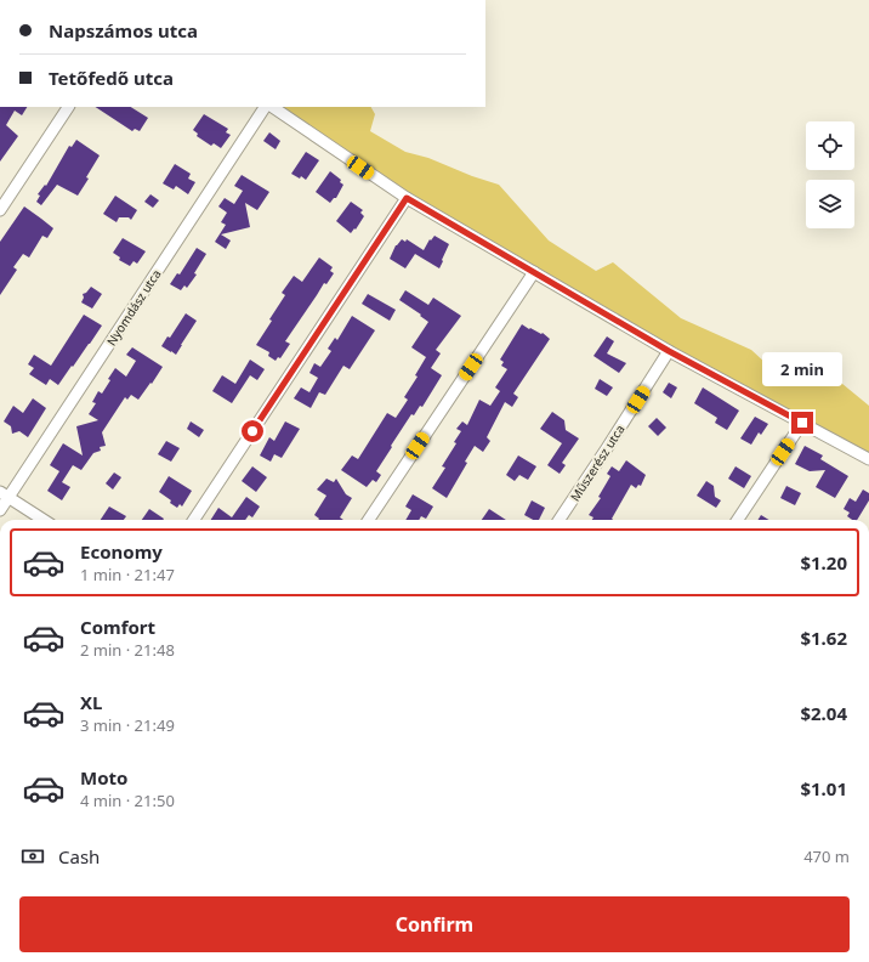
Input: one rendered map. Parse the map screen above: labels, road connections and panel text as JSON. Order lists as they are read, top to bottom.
{
  "streets": {
    "street": ["Nyomdász utca", "Műszerész utca"]
  },
  "page": {
    "banner": ["Napszámos utca", "Tetőfedő utca"],
    "bubble": "2 min",
    "list": [
      {
        "name": "Economy",
        "note": "1 min · 21:47",
        "value": "$1.20"
      },
      {
        "name": "Comfort",
        "note": "2 min · 21:48",
        "value": "$1.62"
      },
      {
        "name": "XL",
        "note": "3 min · 21:49",
        "value": "$2.04"
      },
      {
        "name": "Moto",
        "note": "4 min · 21:50",
        "value": "$1.01"
      }
    ],
    "pay": ["Cash", "470 m"],
    "buttons": "Confirm"
  }
}
